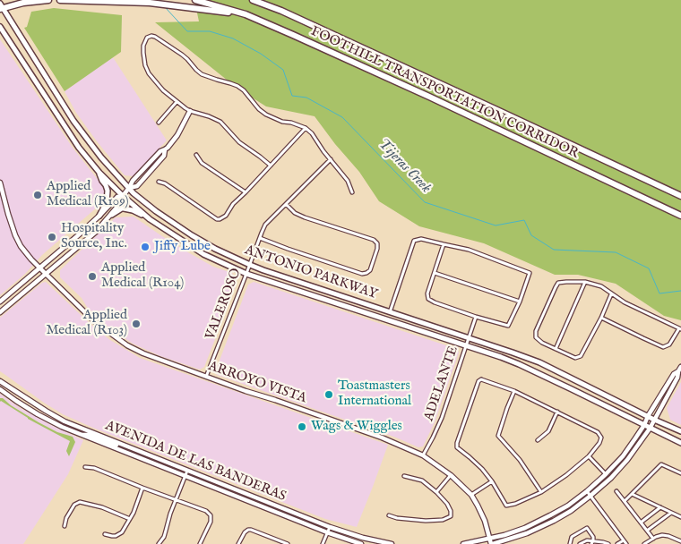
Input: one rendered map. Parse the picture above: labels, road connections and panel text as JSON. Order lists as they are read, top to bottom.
{
  "streets": {
    "highway": ["FOOTHILL TRANSPORTATION CORRIDOR"],
    "main road": ["ANTONIO PARKWAY", "ARROYO VISTA", "AVENIDA DE LAS BANDERAS"],
    "street": ["VALEROSO", "ADELANTE"]
  },
  "crossings": [
    ["ANTONIO PARKWAY", "VALEROSO"],
    ["ANTONIO PARKWAY", "ADELANTE"],
    ["VALEROSO", "ARROYO VISTA"],
    ["ARROYO VISTA", "ADELANTE"]
  ],
  "water": ["Tijeras Creek"],
  "places": [
    "Applied Medical (R109)",
    "Hospitality Source, Inc.",
    "Jiffy Lube",
    "Applied Medical (R104)",
    "Applied Medical (R103)",
    "Toastmasters International",
    "Wags & Wiggles"
  ]
}
